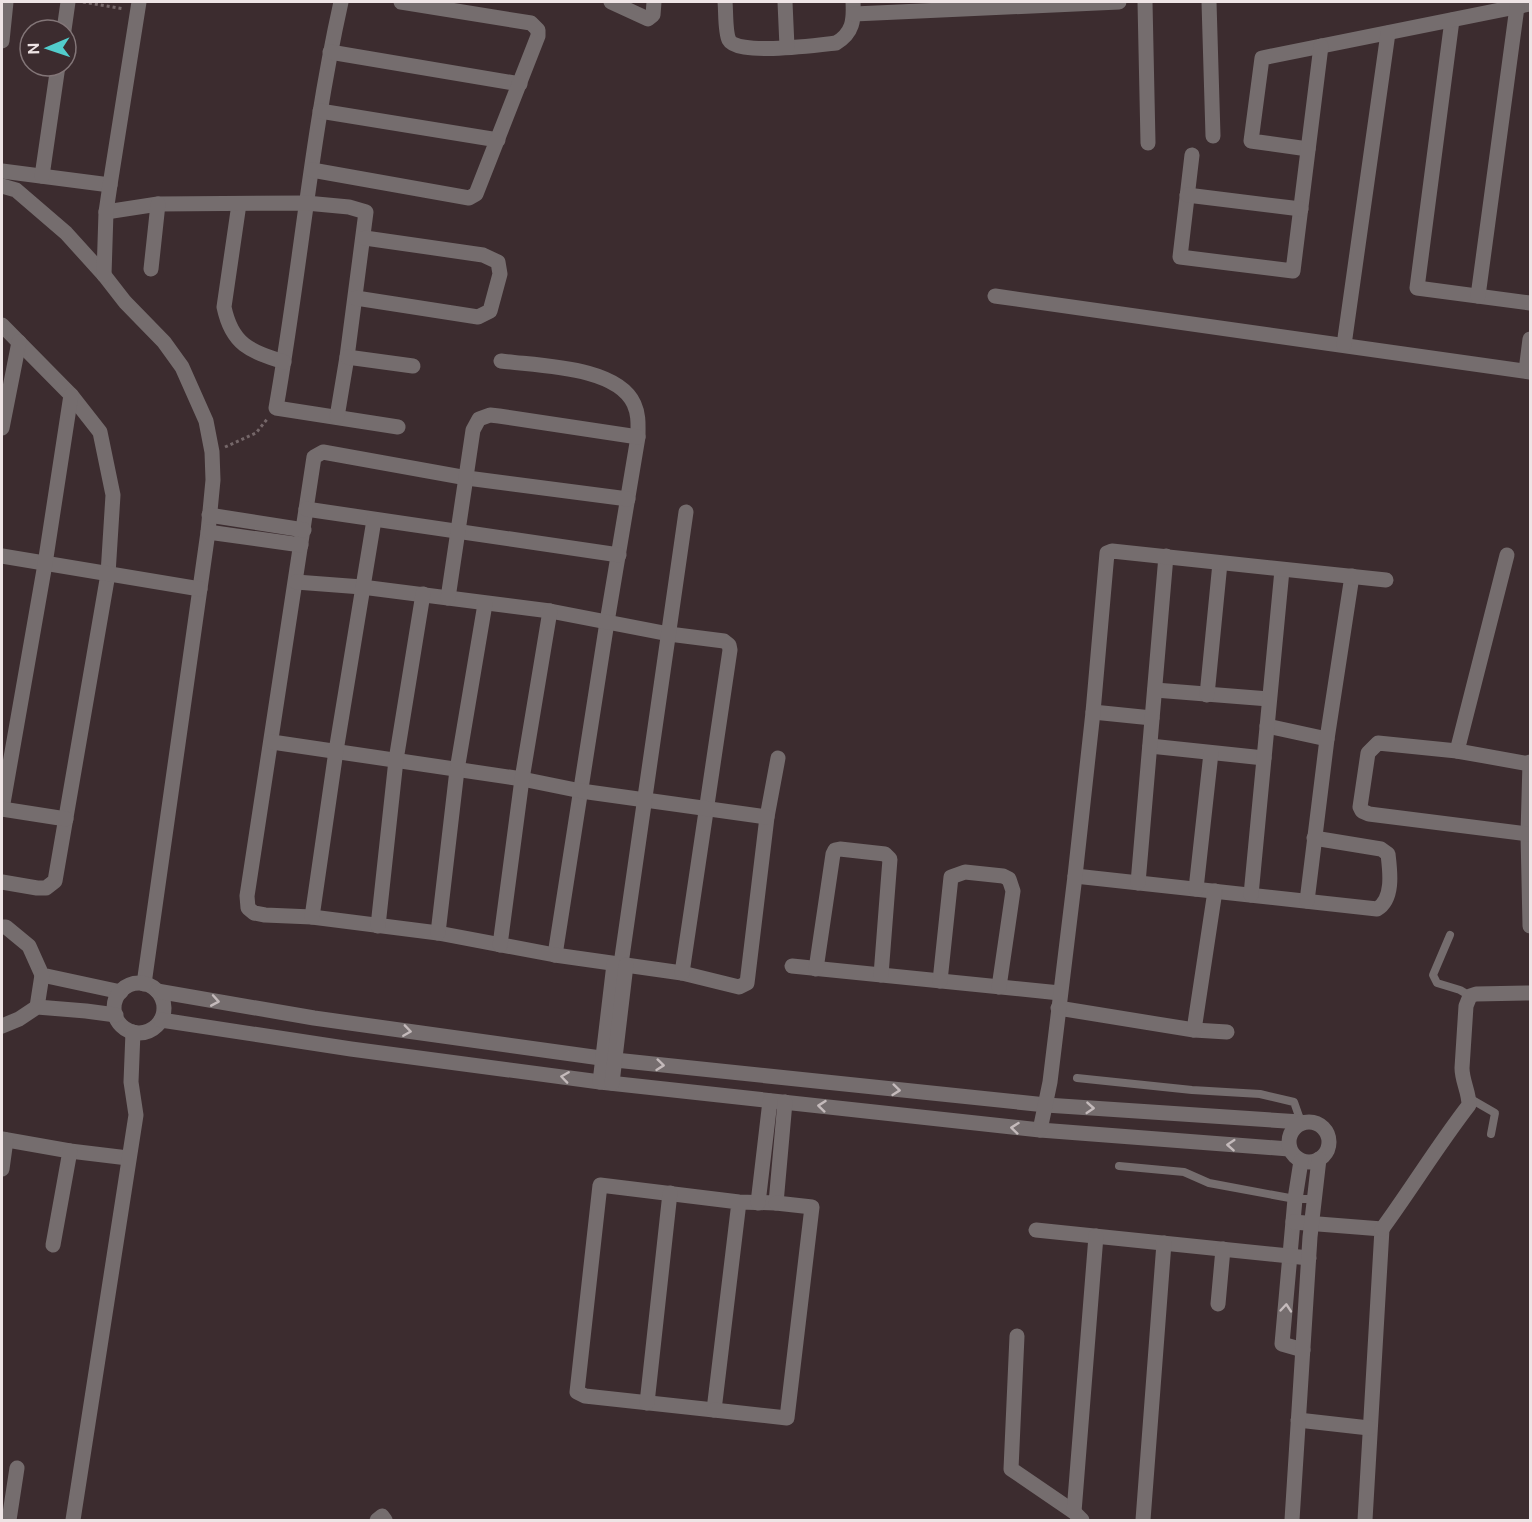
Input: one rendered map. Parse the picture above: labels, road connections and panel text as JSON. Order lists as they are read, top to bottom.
{
  "north": "left"
}
